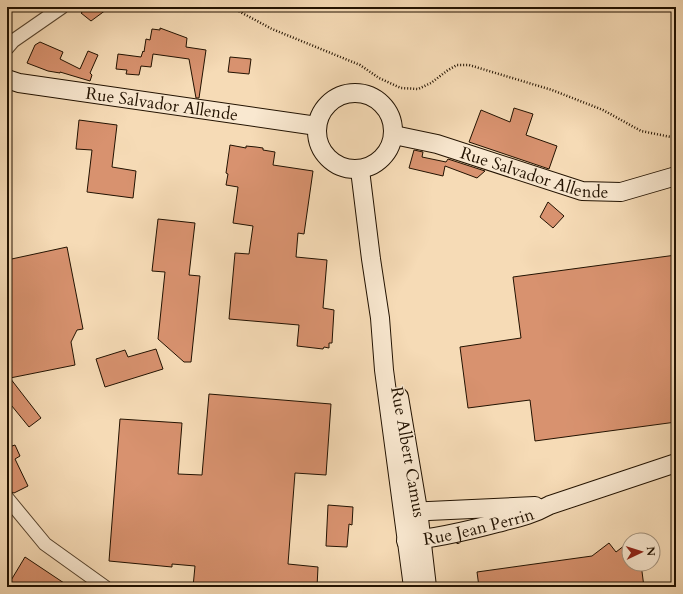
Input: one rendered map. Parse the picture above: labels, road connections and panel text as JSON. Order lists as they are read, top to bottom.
{
  "streets": {
    "street": ["Rue Salvador Allende", "Rue Albert Camus", "Rue Jean Perrin"]
  },
  "crossings": [
    ["Rue Salvador Allende", "Rue Albert Camus"],
    ["Rue Albert Camus", "Rue Jean Perrin"]
  ],
  "north": "right"
}
